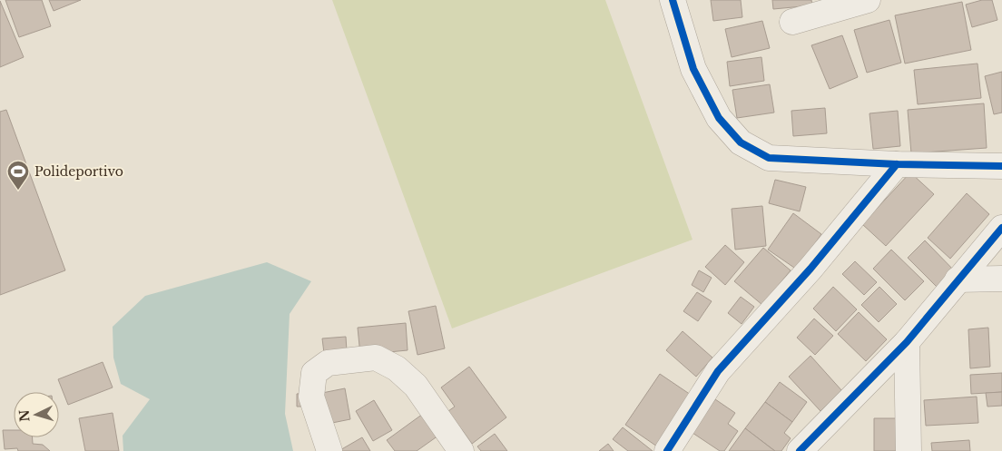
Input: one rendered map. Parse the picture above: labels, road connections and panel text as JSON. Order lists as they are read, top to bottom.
{
  "places": {
    "sports": ["Polideportivo"]
  },
  "north": "left"
}
